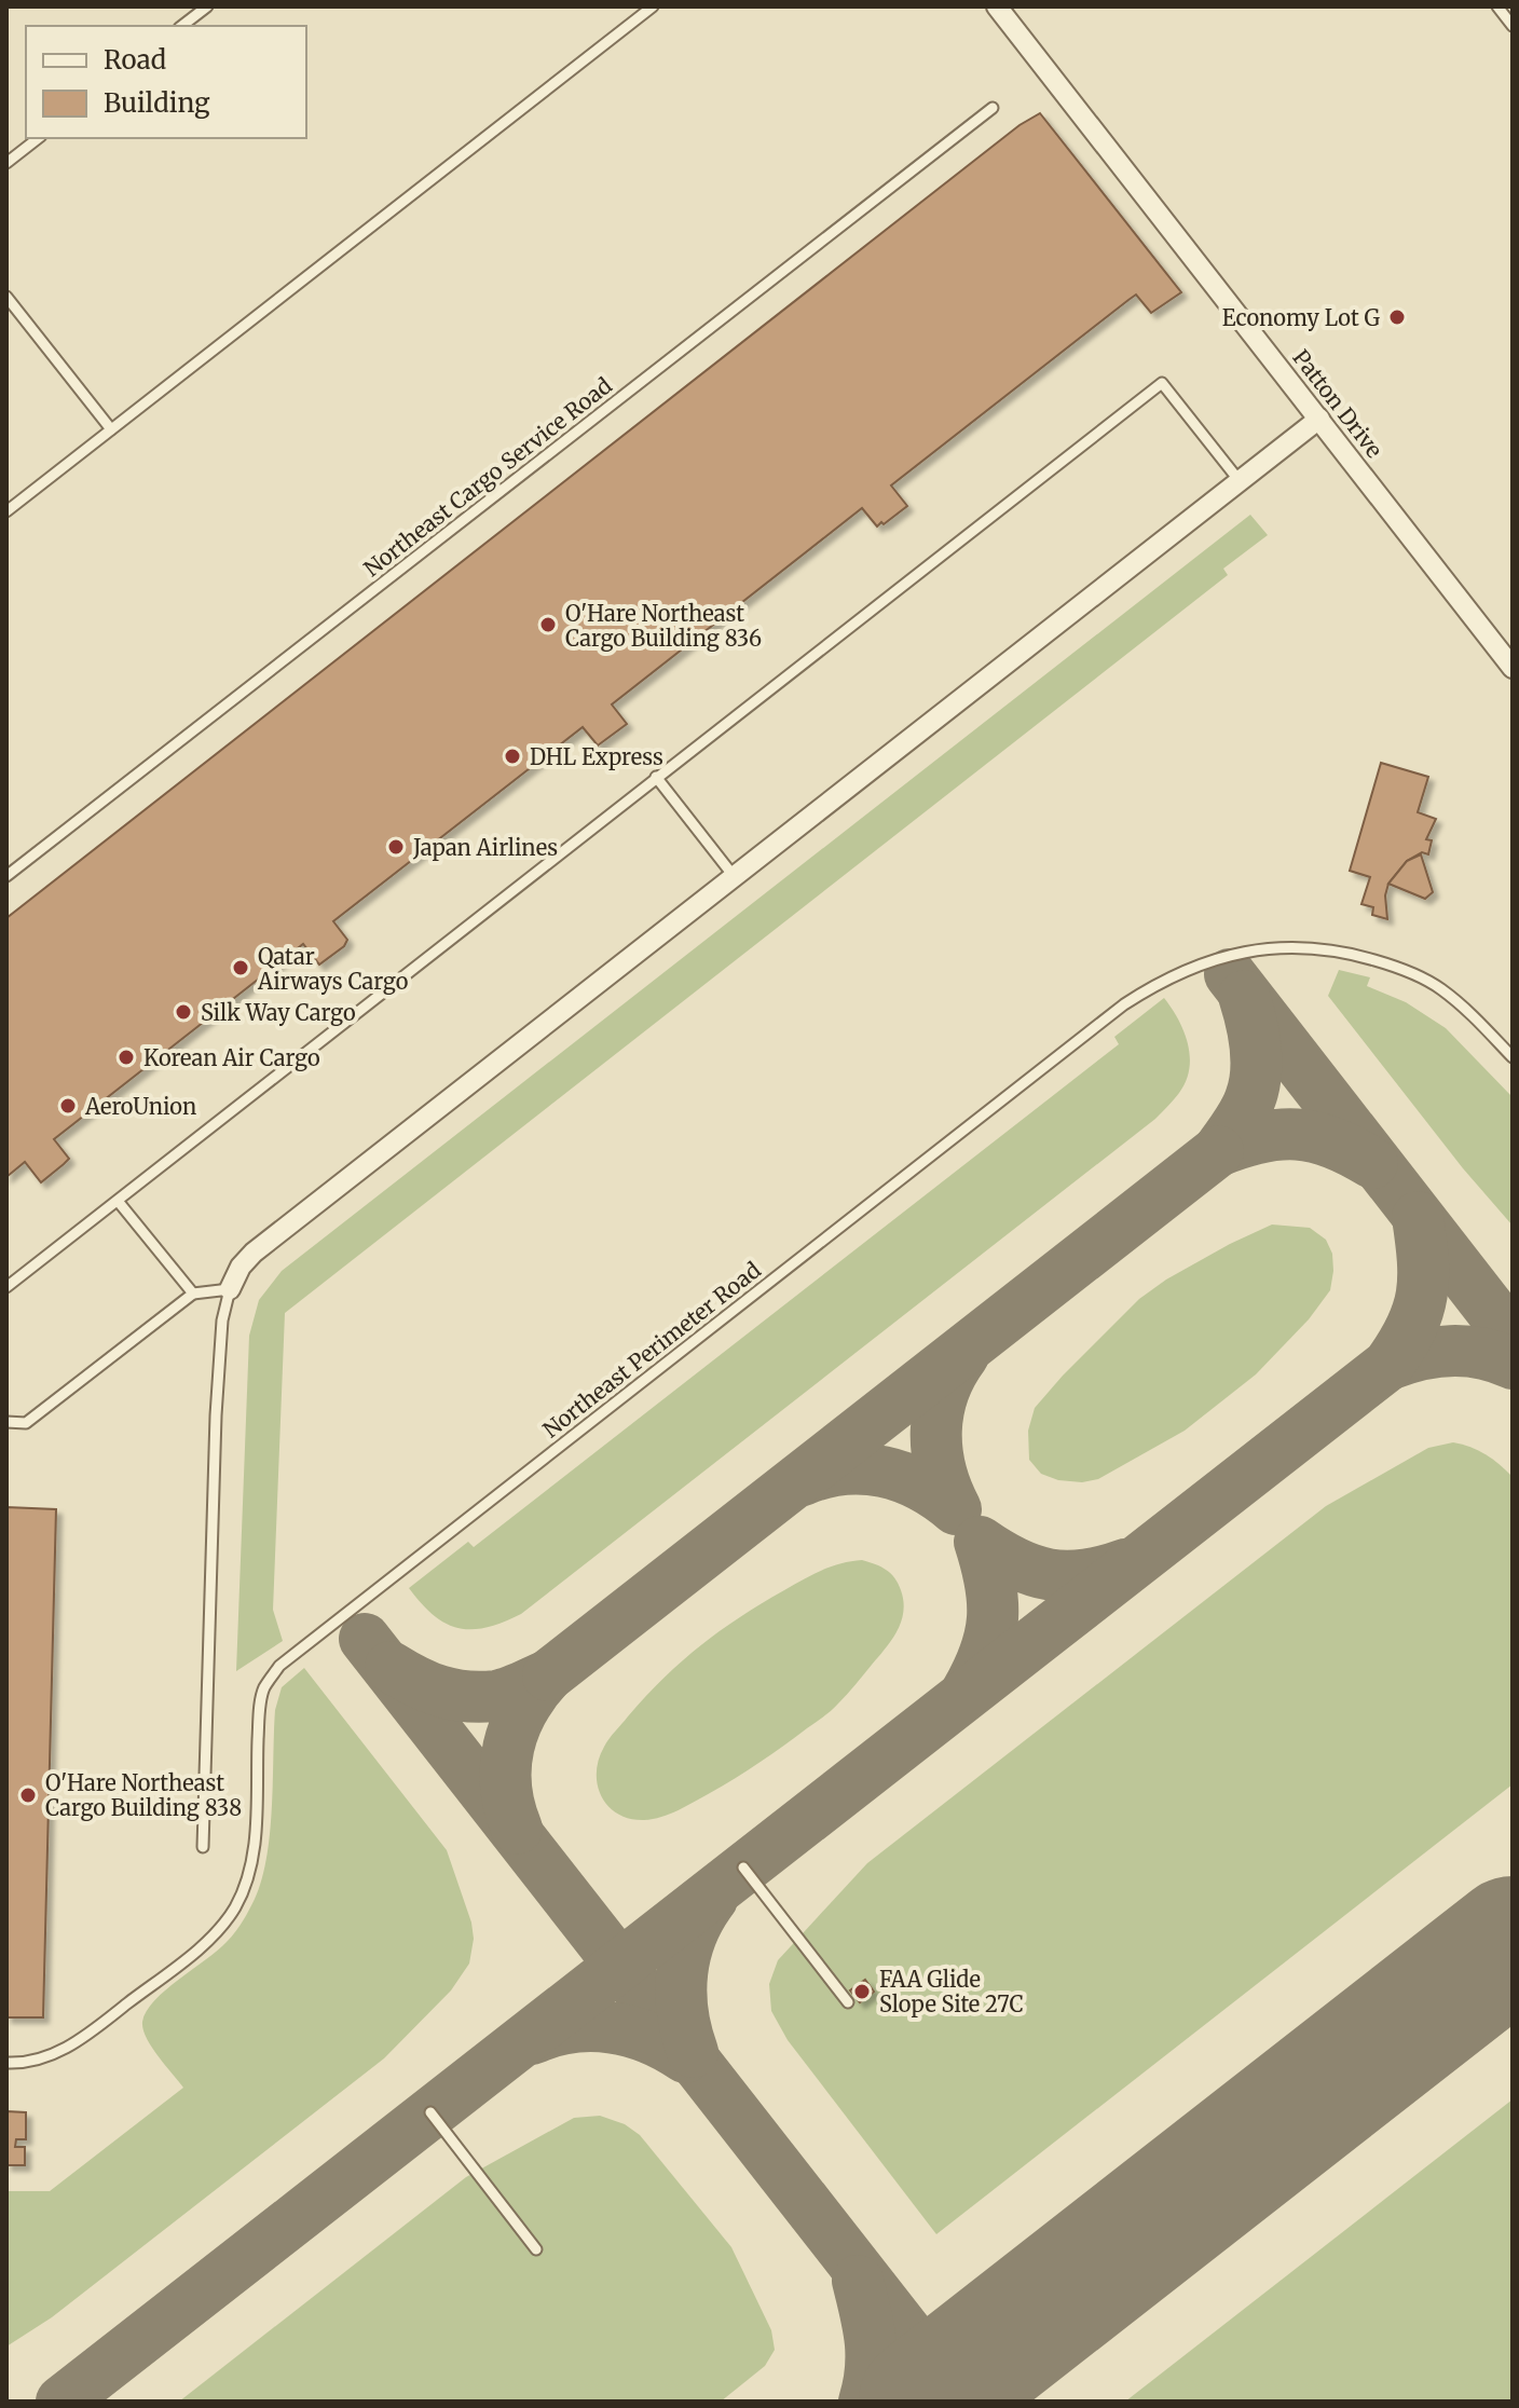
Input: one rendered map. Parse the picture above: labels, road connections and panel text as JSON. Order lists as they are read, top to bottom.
{
  "streets": {
    "street": ["Patton Drive"],
    "lane": ["Northeast Cargo Service Road", "Northeast Perimeter Road"]
  },
  "places": [
    "Economy Lot G",
    "O'Hare Northeast Cargo Building 836",
    "DHL Express",
    "Japan Airlines",
    "Qatar Airways Cargo",
    "Silk Way Cargo",
    "Korean Air Cargo",
    "AeroUnion",
    "O'Hare Northeast Cargo Building 838",
    "FAA Glide Slope Site 27C"
  ],
  "legend": ["Road", "Building"]
}
